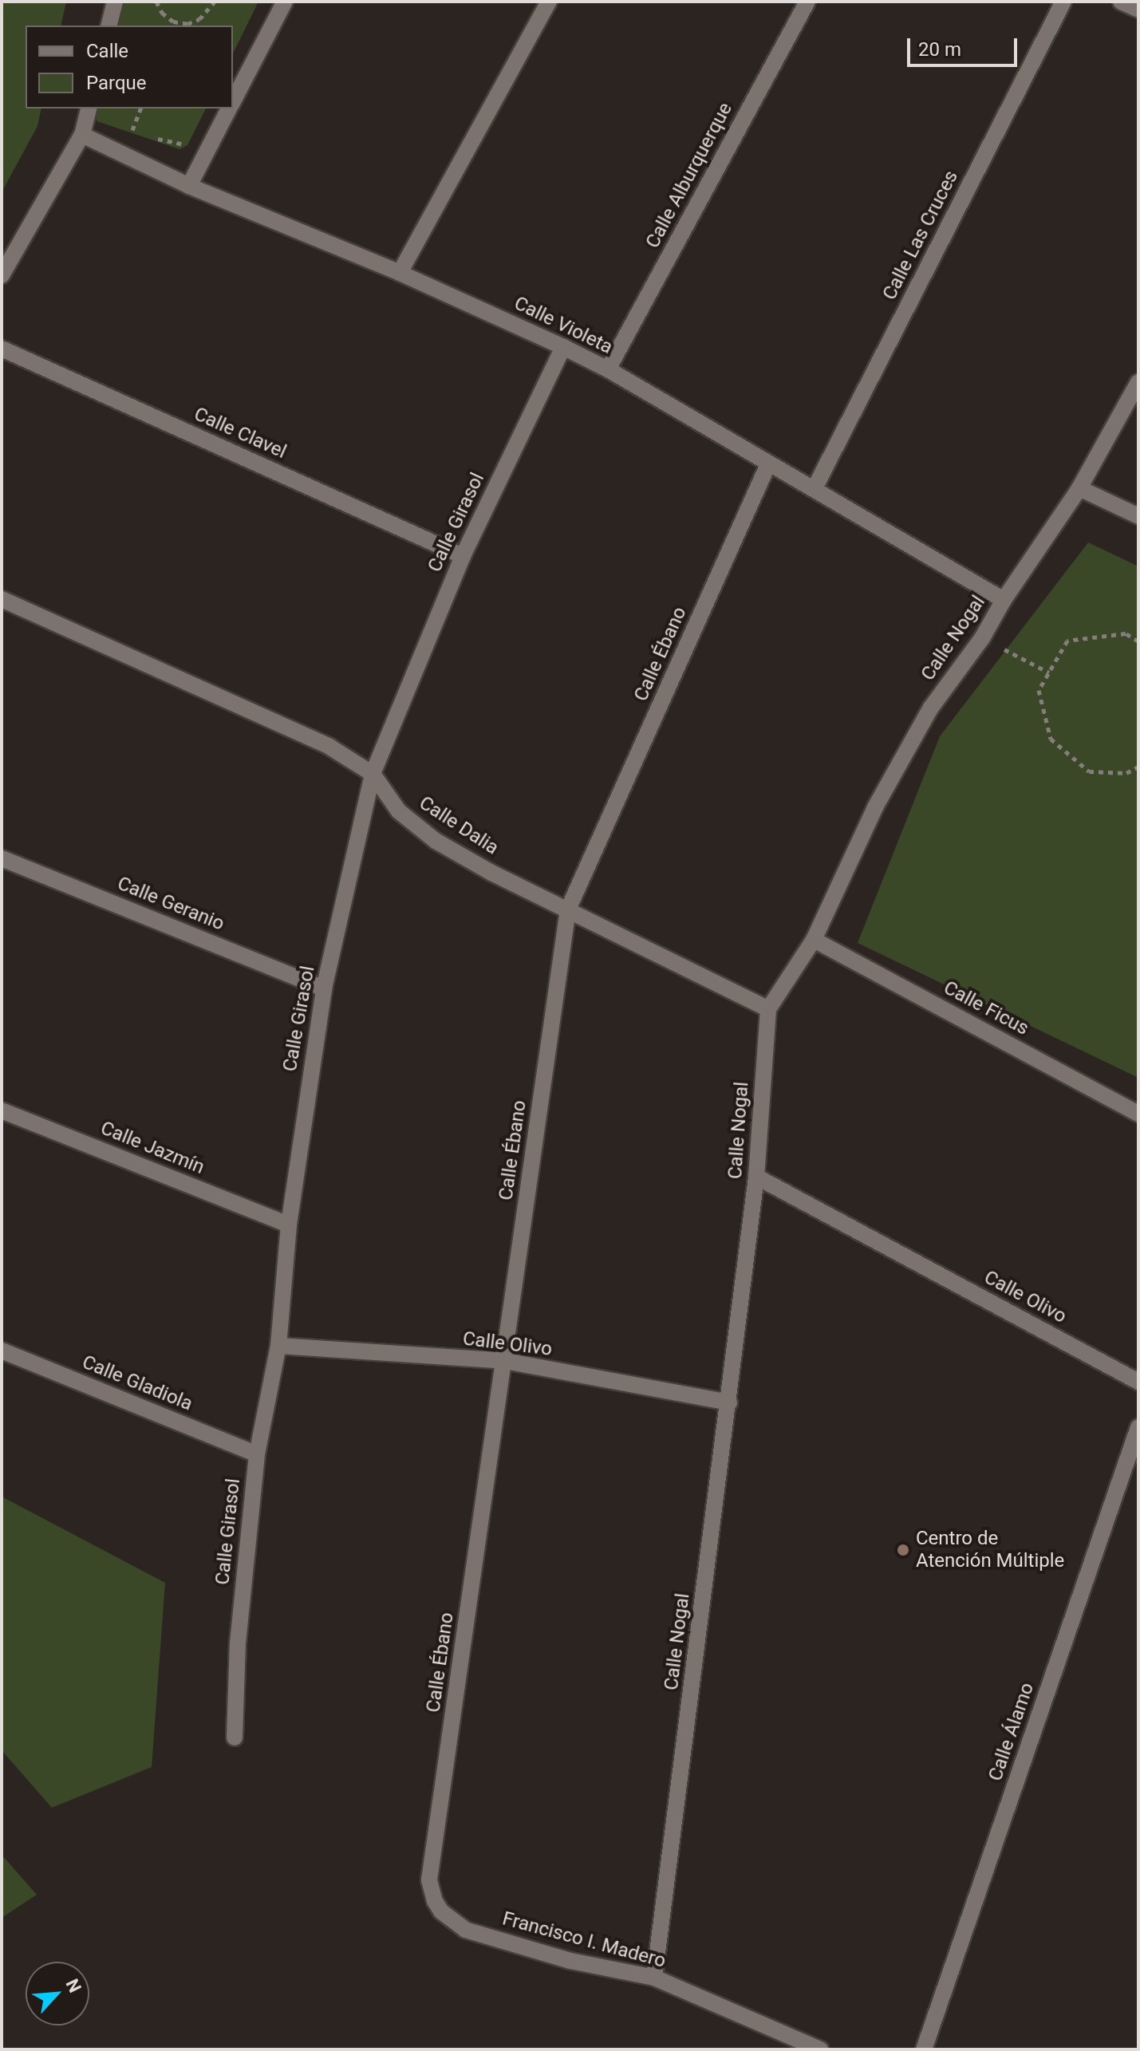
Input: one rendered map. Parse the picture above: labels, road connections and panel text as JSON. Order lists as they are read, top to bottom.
{
  "streets": {
    "street": [
      "Calle Alburquerque",
      "Calle Las Cruces",
      "Calle Violeta",
      "Calle Clavel",
      "Calle Girasol",
      "Calle Nogal",
      "Calle Ébano",
      "Calle Dalia",
      "Calle Geranio",
      "Calle Ficus",
      "Calle Jazmín",
      "Calle Olivo",
      "Calle Gladiola",
      "Calle Álamo",
      "Francisco I. Madero"
    ]
  },
  "crossings": [
    ["Calle Alburquerque", "Calle Violeta"],
    ["Calle Las Cruces", "Calle Violeta"],
    ["Calle Violeta", "Calle Girasol"],
    ["Calle Violeta", "Calle Nogal"],
    ["Calle Violeta", "Calle Ébano"],
    ["Calle Clavel", "Calle Girasol"],
    ["Calle Girasol", "Calle Dalia"],
    ["Calle Girasol", "Calle Geranio"],
    ["Calle Girasol", "Calle Jazmín"],
    ["Calle Girasol", "Calle Olivo"],
    ["Calle Girasol", "Calle Gladiola"],
    ["Calle Nogal", "Calle Dalia"],
    ["Calle Nogal", "Calle Ficus"],
    ["Calle Nogal", "Calle Olivo"],
    ["Calle Nogal", "Francisco I. Madero"],
    ["Calle Ébano", "Calle Dalia"],
    ["Calle Ébano", "Calle Olivo"],
    ["Calle Ébano", "Francisco I. Madero"]
  ],
  "places": ["Centro de Atención Múltiple"],
  "legend": ["Calle", "Parque"],
  "scale_bar": "20 m",
  "north": "top right"
}
